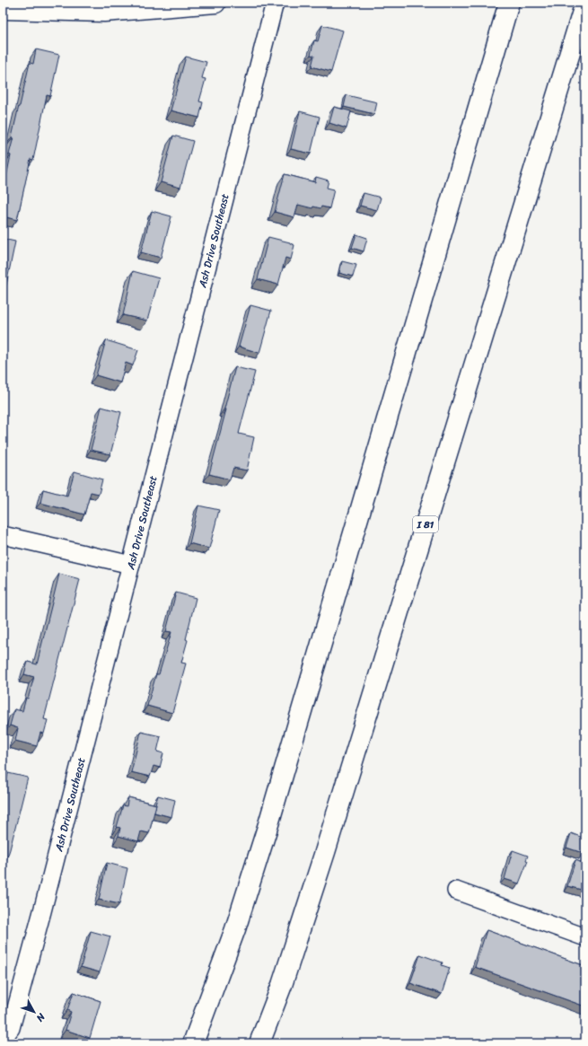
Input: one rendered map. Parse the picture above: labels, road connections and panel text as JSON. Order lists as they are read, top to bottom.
{
  "streets": {
    "main road": ["I 81"],
    "street": ["Ash Drive Southeast"]
  },
  "north": "bottom right"
}
